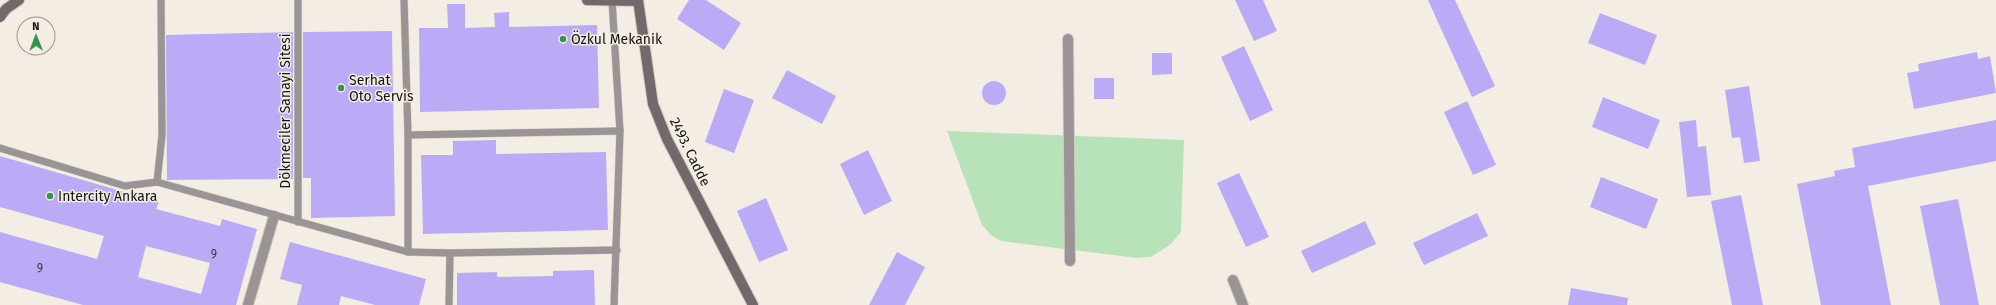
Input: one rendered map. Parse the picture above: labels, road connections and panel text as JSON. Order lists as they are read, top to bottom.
{
  "streets": {
    "street": ["2493. Cadde"],
    "lane": ["Dökmeciler Sanayi Sitesi"]
  },
  "places": ["Özkul Mekanik", "Serhat Oto Servis", "Intercity Ankara"],
  "house_numbers": ["9", "9"],
  "north": "top"
}
